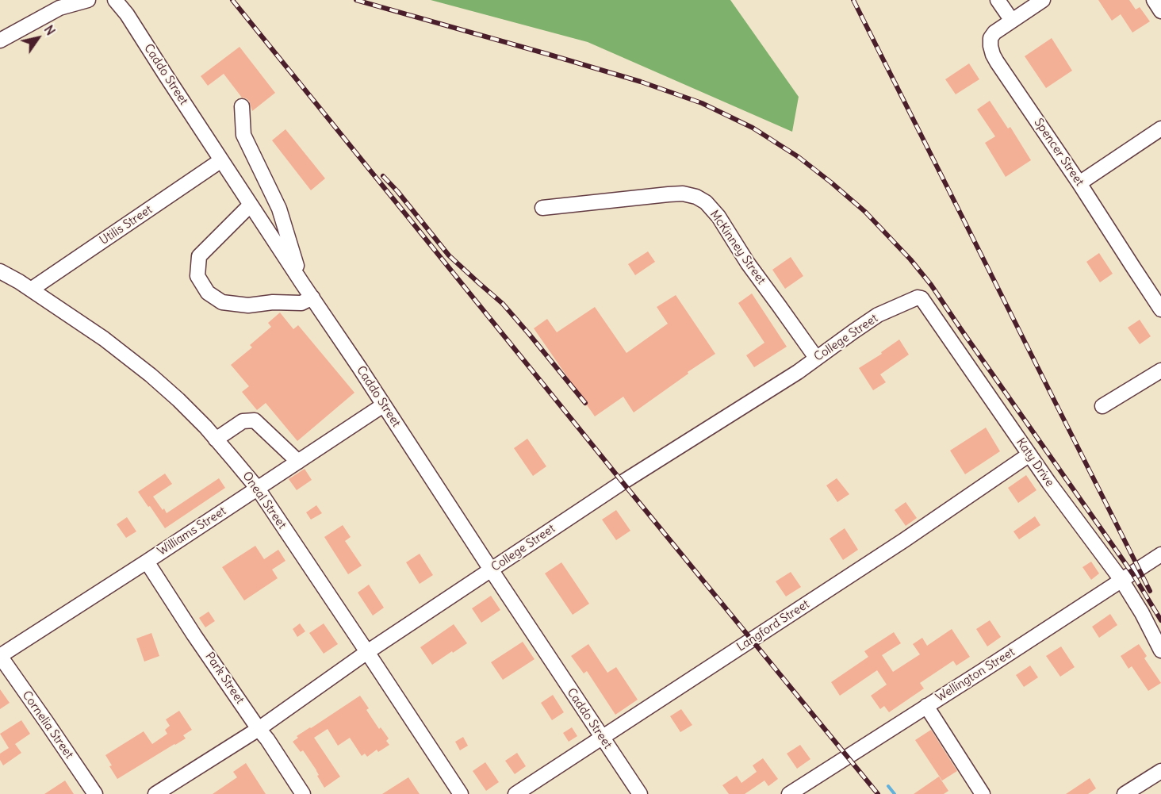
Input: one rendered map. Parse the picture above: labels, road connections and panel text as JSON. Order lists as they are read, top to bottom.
{
  "streets": {
    "street": [
      "Caddo Street",
      "Spencer Street",
      "Utilis Street",
      "McKinney Street",
      "College Street",
      "Katy Drive",
      "Oneal Street",
      "Williams Street",
      "Langford Street",
      "Wellington Street",
      "Park Street",
      "Cornelia Street"
    ]
  },
  "crossings": [
    ["Caddo Street", "Utilis Street"],
    ["Caddo Street", "College Street"],
    ["Caddo Street", "Williams Street"],
    ["Caddo Street", "Langford Street"],
    ["Utilis Street", "Oneal Street"],
    ["McKinney Street", "College Street"],
    ["College Street", "Katy Drive"],
    ["College Street", "Oneal Street"],
    ["College Street", "Park Street"],
    ["Katy Drive", "Langford Street"],
    ["Katy Drive", "Wellington Street"],
    ["Oneal Street", "Williams Street"],
    ["Williams Street", "Park Street"],
    ["Williams Street", "Cornelia Street"]
  ],
  "north": "top right"
}
